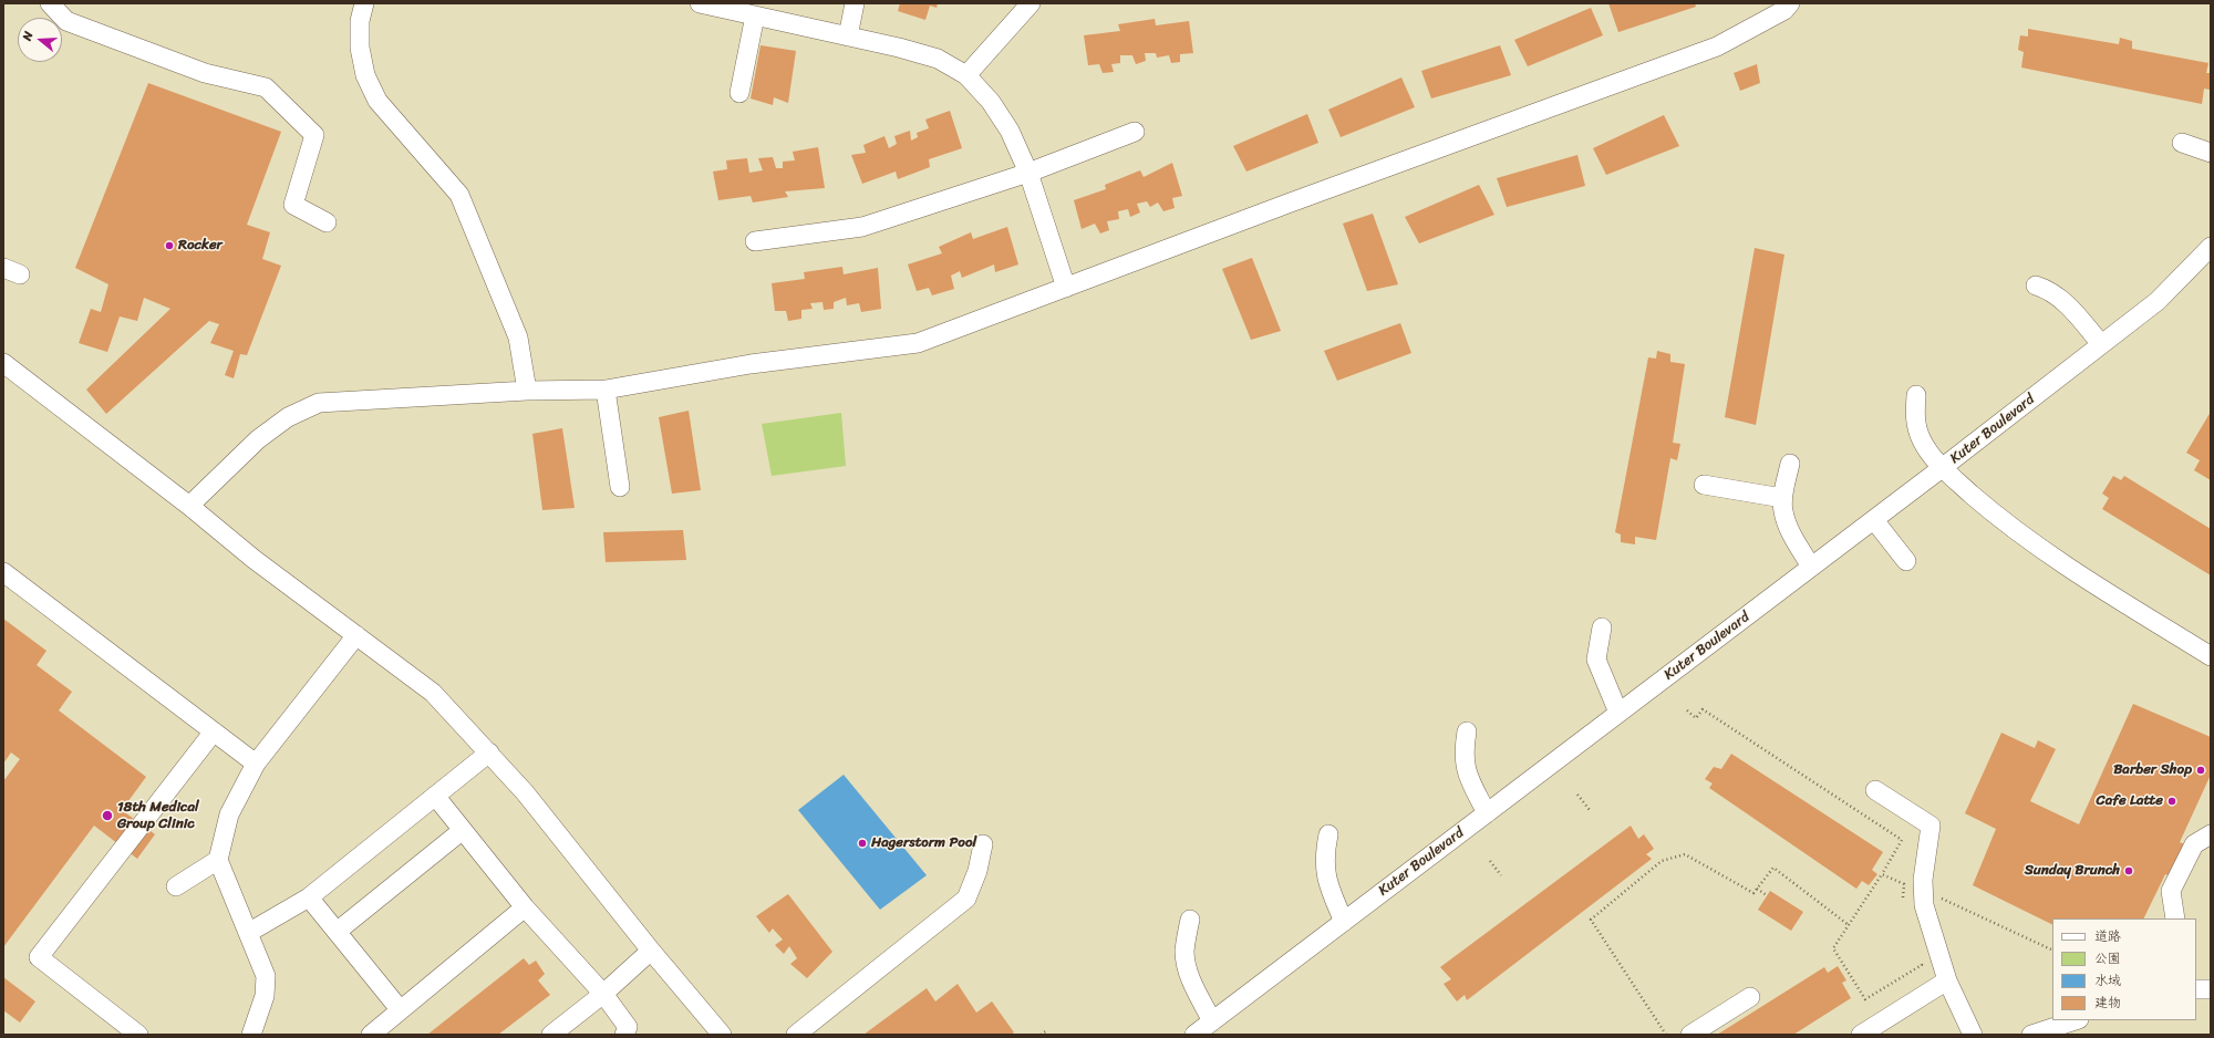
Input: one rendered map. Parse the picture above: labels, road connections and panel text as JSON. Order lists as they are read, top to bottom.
{
  "streets": {
    "street": ["Kuter Boulevard"]
  },
  "places": [
    "Rocker",
    "Barber Shop",
    "Cafe Latte",
    "18th Medical Group Clinic",
    "Hagerstorm Pool",
    "Sunday Brunch"
  ],
  "legend": [
    "道路",
    "公園",
    "水域",
    "建物"
  ],
  "north": "left"
}
